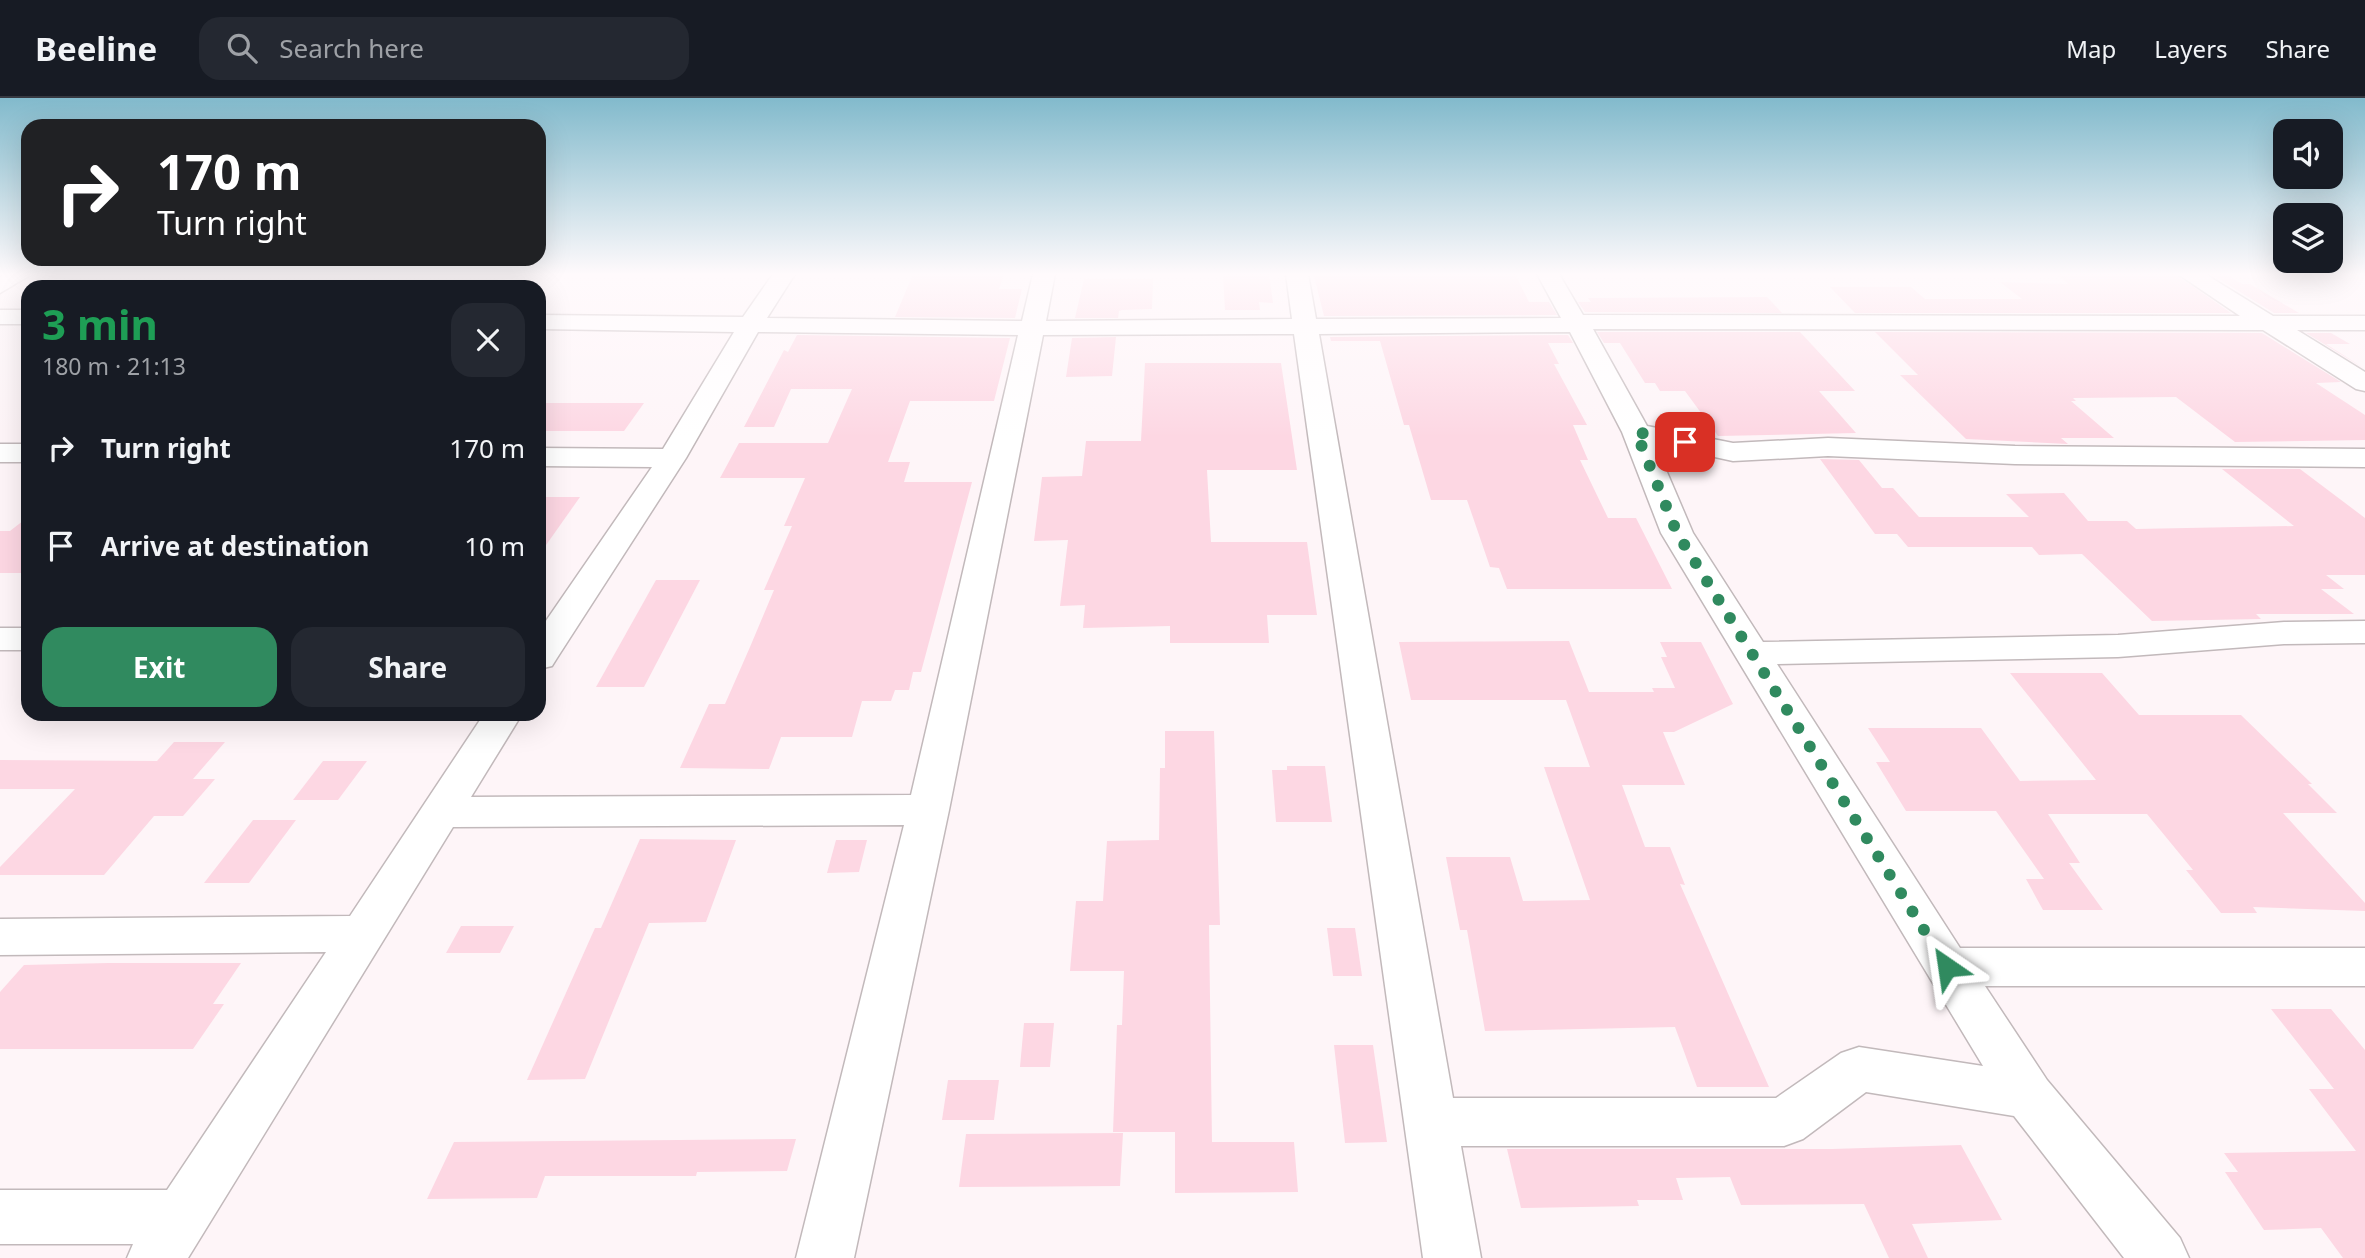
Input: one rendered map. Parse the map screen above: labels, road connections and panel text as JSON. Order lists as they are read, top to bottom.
{
  "page": {
    "header": "Beeline",
    "search": "Search here",
    "nav": ["Map", "Layers", "Share"],
    "turn": ["170 m", "Turn right"],
    "heading": ["3 min", "180 m · 21:13"],
    "list": [
      {
        "name": "Turn right",
        "value": "170 m"
      },
      {
        "name": "Arrive at destination",
        "value": "10 m"
      }
    ],
    "buttons": ["Exit", "Share"]
  }
}
